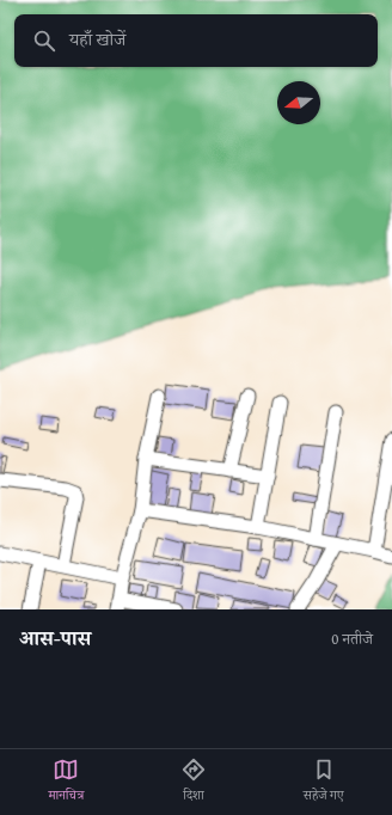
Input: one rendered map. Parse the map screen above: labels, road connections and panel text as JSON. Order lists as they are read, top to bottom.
{
  "north": "left",
  "page": {
    "search": "यहाँ खोजें",
    "heading": ["आस-पास", "0 नतीजे"],
    "nav": ["मानचित्र", "दिशा", "सहेजे गए"]
  }
}
